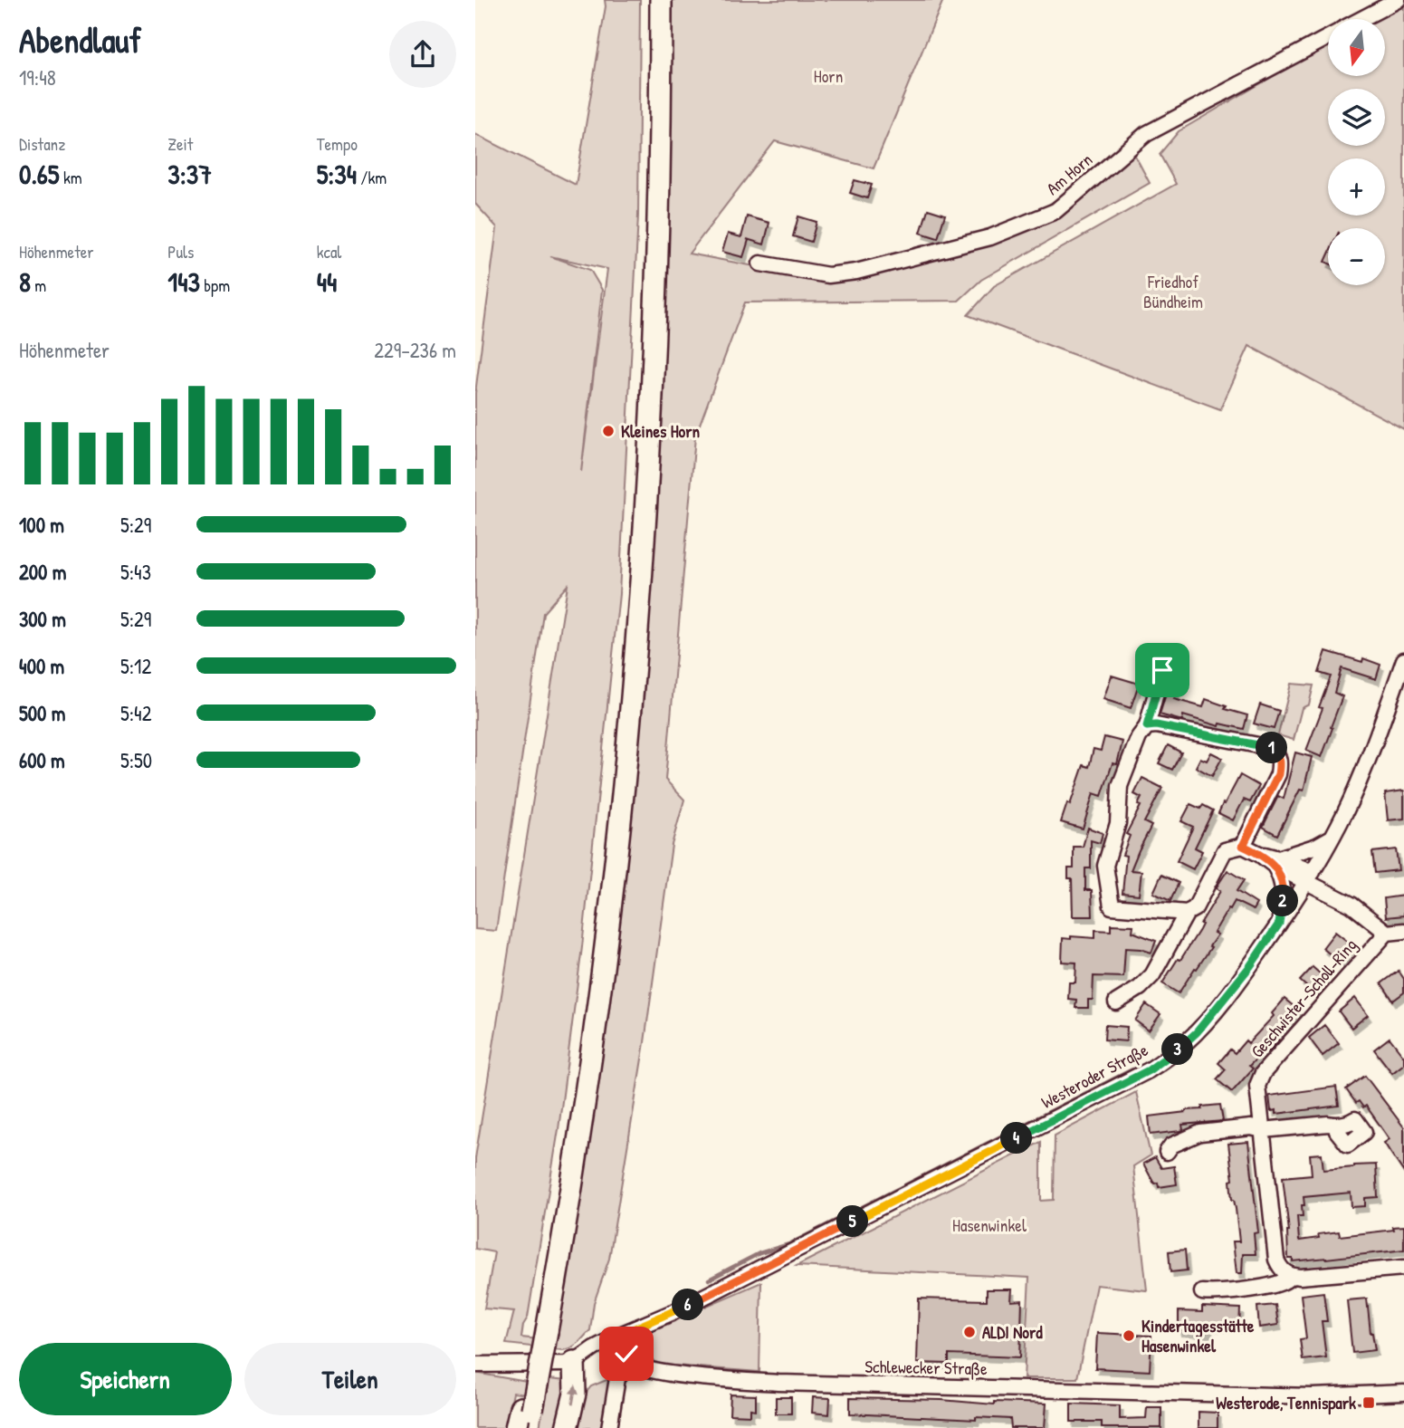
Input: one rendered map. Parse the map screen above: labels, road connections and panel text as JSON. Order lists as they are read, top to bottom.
{
  "streets": {
    "street": [
      "Am Horn",
      "Geschwister-Scholl-Ring",
      "Westeroder Straße",
      "Schlewecker Straße"
    ]
  },
  "parks": ["Horn", "Friedhof Bündheim", "Hasenwinkel"],
  "places": {
    "other": ["Kleines Horn", "ALDI Nord", "Kindertagesstätte Hasenwinkel"],
    "transit": ["Westerode, Tennispark"]
  },
  "north": "bottom",
  "page": {
    "heading": ["Abendlauf", "19:48"],
    "map_buttons": ["+", "−"],
    "stats": [
      ["Distanz", "0.65 km"],
      ["Zeit", "3:37"],
      ["Tempo", "5:34 /km"],
      ["Höhenmeter", "8 m"],
      ["Puls", "143 bpm"],
      ["kcal", "44"]
    ],
    "chart": ["Höhenmeter", "229–236 m"],
    "list": [
      {
        "name": "100 m",
        "note": "5:29"
      },
      {
        "name": "200 m",
        "note": "5:43"
      },
      {
        "name": "300 m",
        "note": "5:29"
      },
      {
        "name": "400 m",
        "note": "5:12"
      },
      {
        "name": "500 m",
        "note": "5:42"
      },
      {
        "name": "600 m",
        "note": "5:50"
      }
    ],
    "pins": [
      "1",
      "2",
      "3",
      "4",
      "5",
      "6"
    ],
    "buttons": ["Speichern", "Teilen"]
  }
}
